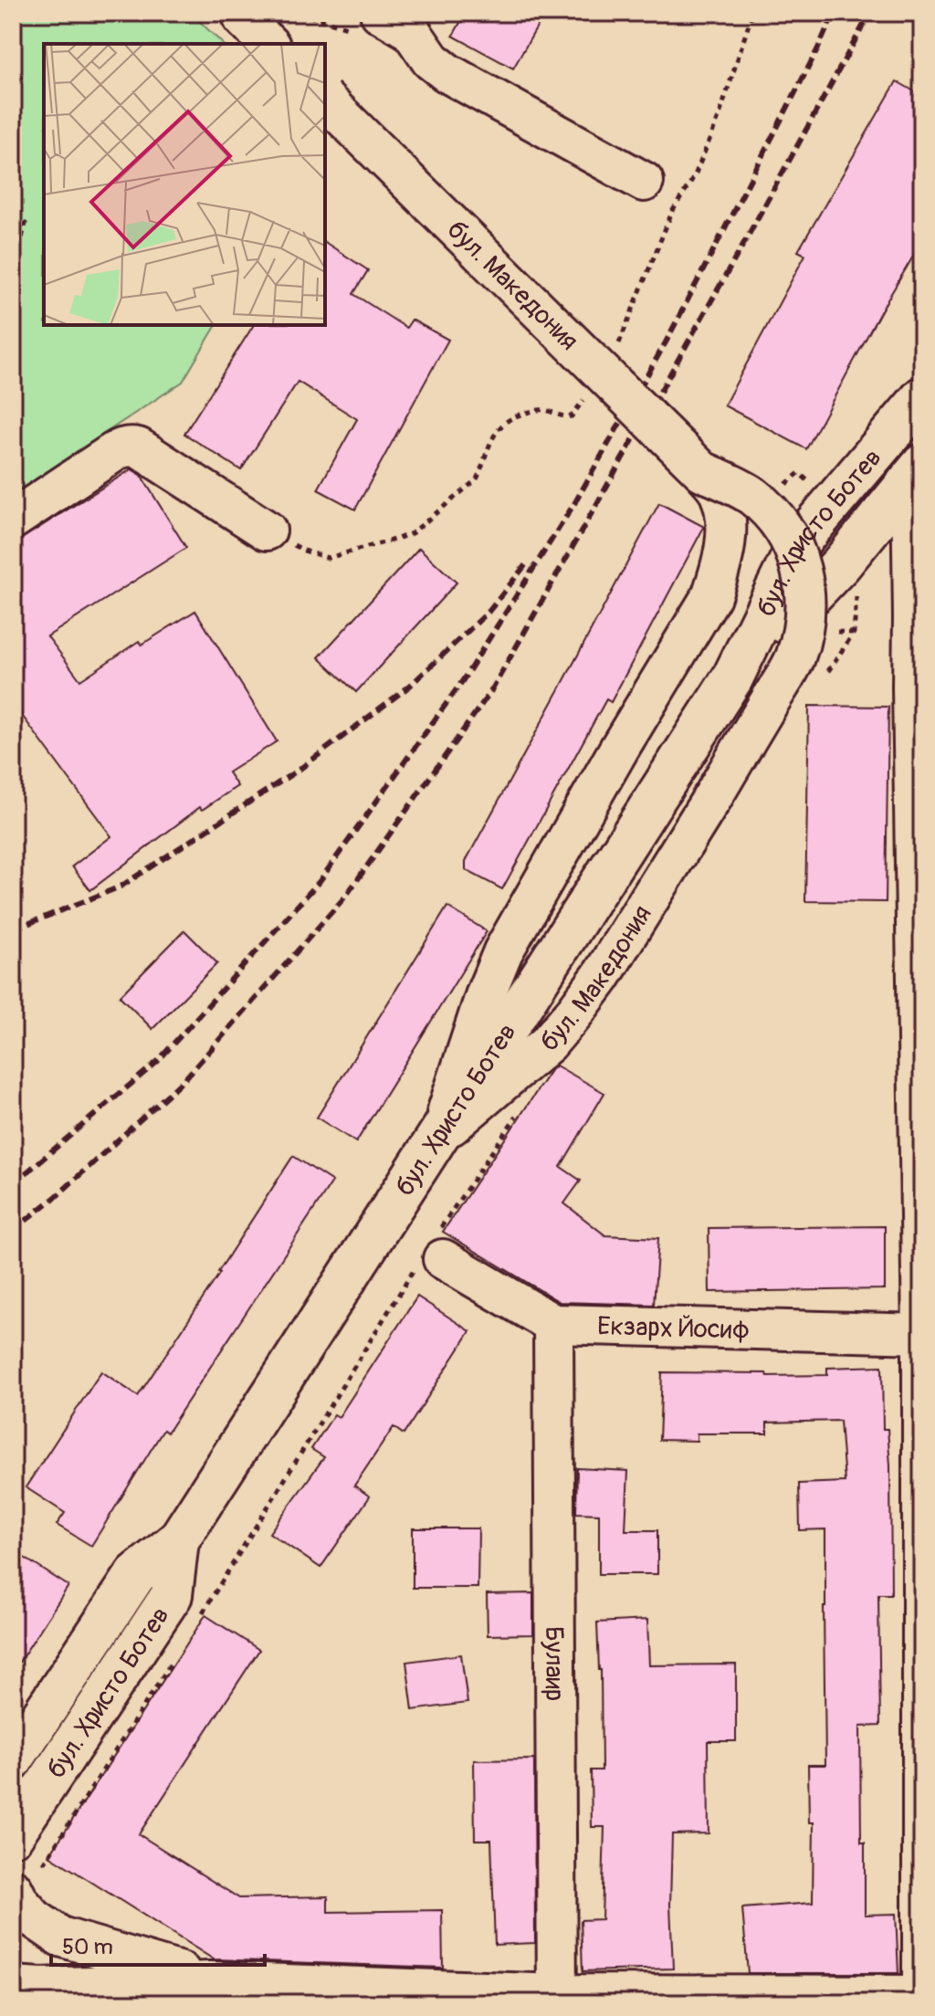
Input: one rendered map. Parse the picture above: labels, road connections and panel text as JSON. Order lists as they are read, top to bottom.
{
  "streets": {
    "main road": ["бул. Христо Ботев"],
    "street": ["бул. Македония", "Екзарх Йосиф", "Булаир"]
  },
  "crossings": [
    ["бул. Македония", "бул. Христо Ботев"],
    ["Екзарх Йосиф", "Булаир"]
  ],
  "scale_bar": "50 m"
}
